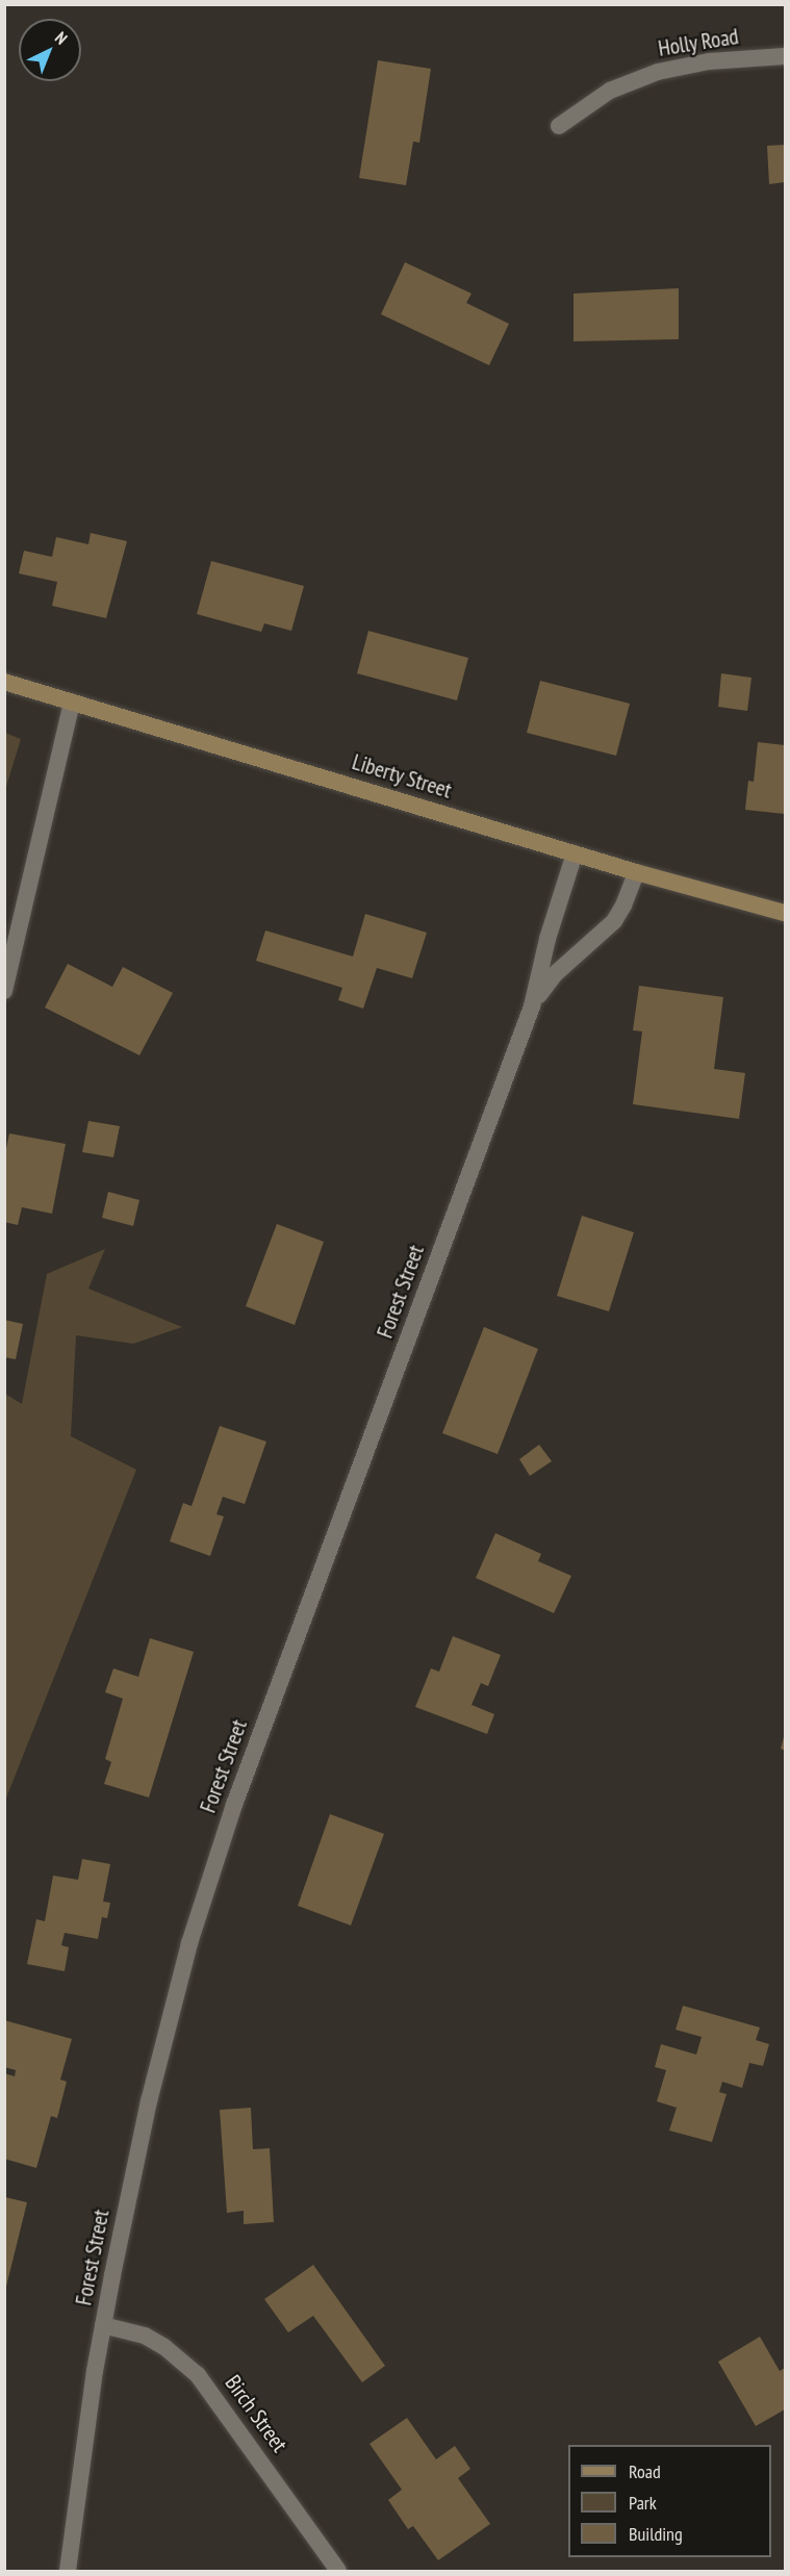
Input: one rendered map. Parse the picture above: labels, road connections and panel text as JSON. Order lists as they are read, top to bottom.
{
  "streets": {
    "main road": ["Liberty Street"],
    "street": ["Holly Road", "Forest Street", "Birch Street"]
  },
  "crossings": [
    ["Liberty Street", "Forest Street"],
    ["Forest Street", "Birch Street"]
  ],
  "legend": ["Road", "Park", "Building"],
  "north": "top right"
}
